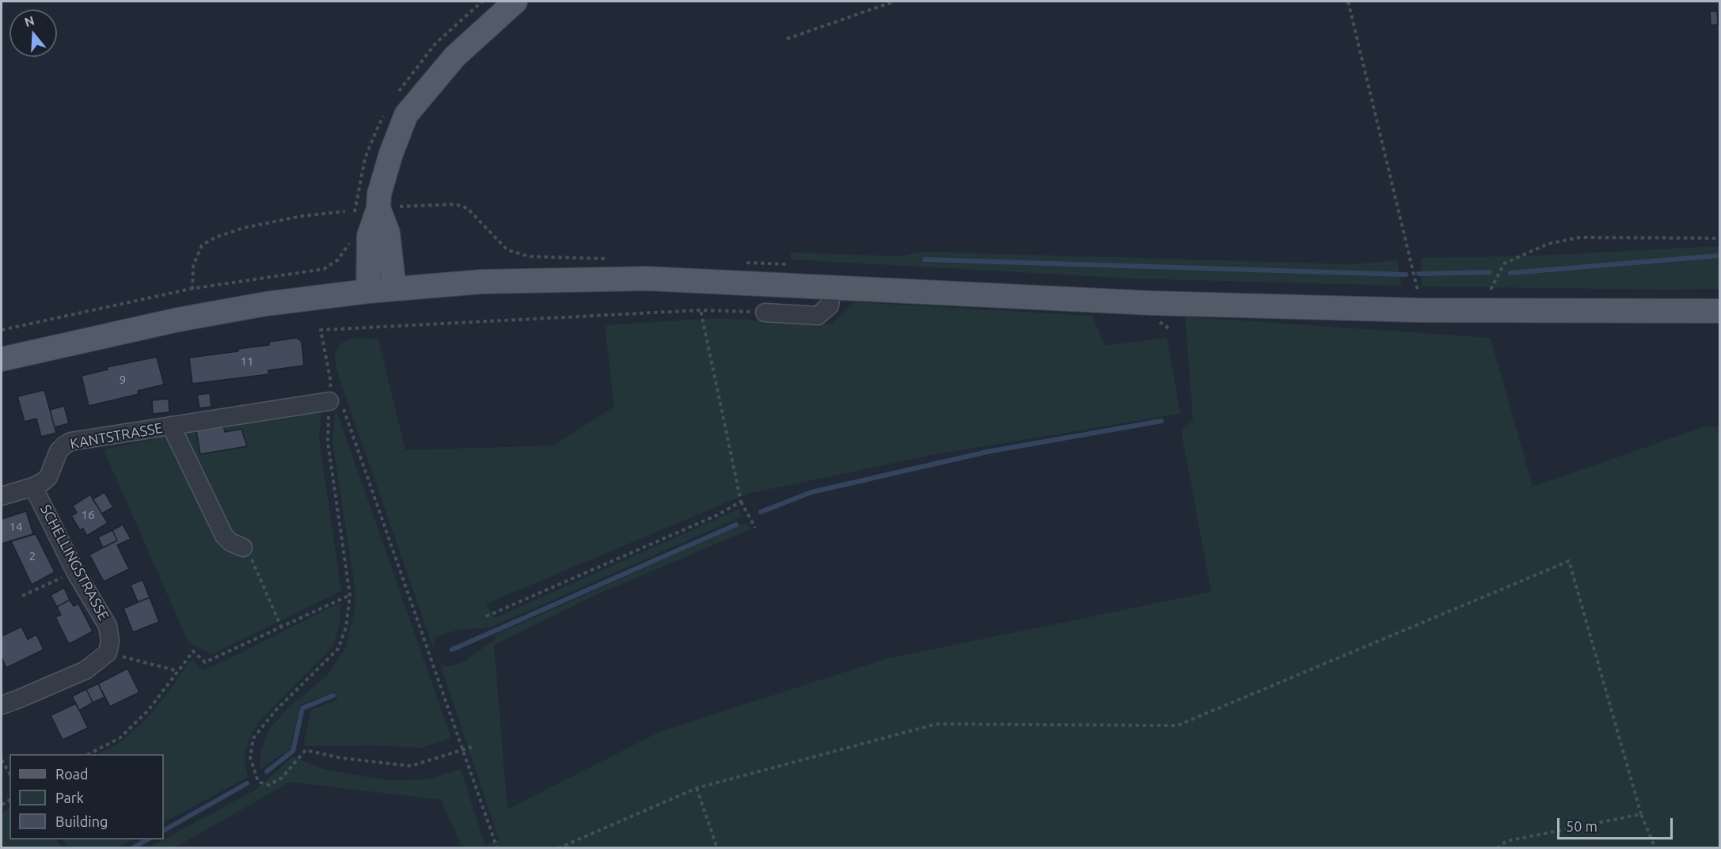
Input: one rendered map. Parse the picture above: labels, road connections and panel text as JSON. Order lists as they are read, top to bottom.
{
  "streets": {
    "street": ["KANTSTRASSE", "SCHELLINGSTRASSE"]
  },
  "crossings": [
    ["KANTSTRASSE", "SCHELLINGSTRASSE"]
  ],
  "house_numbers": [
    "11",
    "9",
    "16",
    "14",
    "2"
  ],
  "legend": ["Road", "Park", "Building"],
  "scale_bar": "50 m",
  "north": "top"
}
